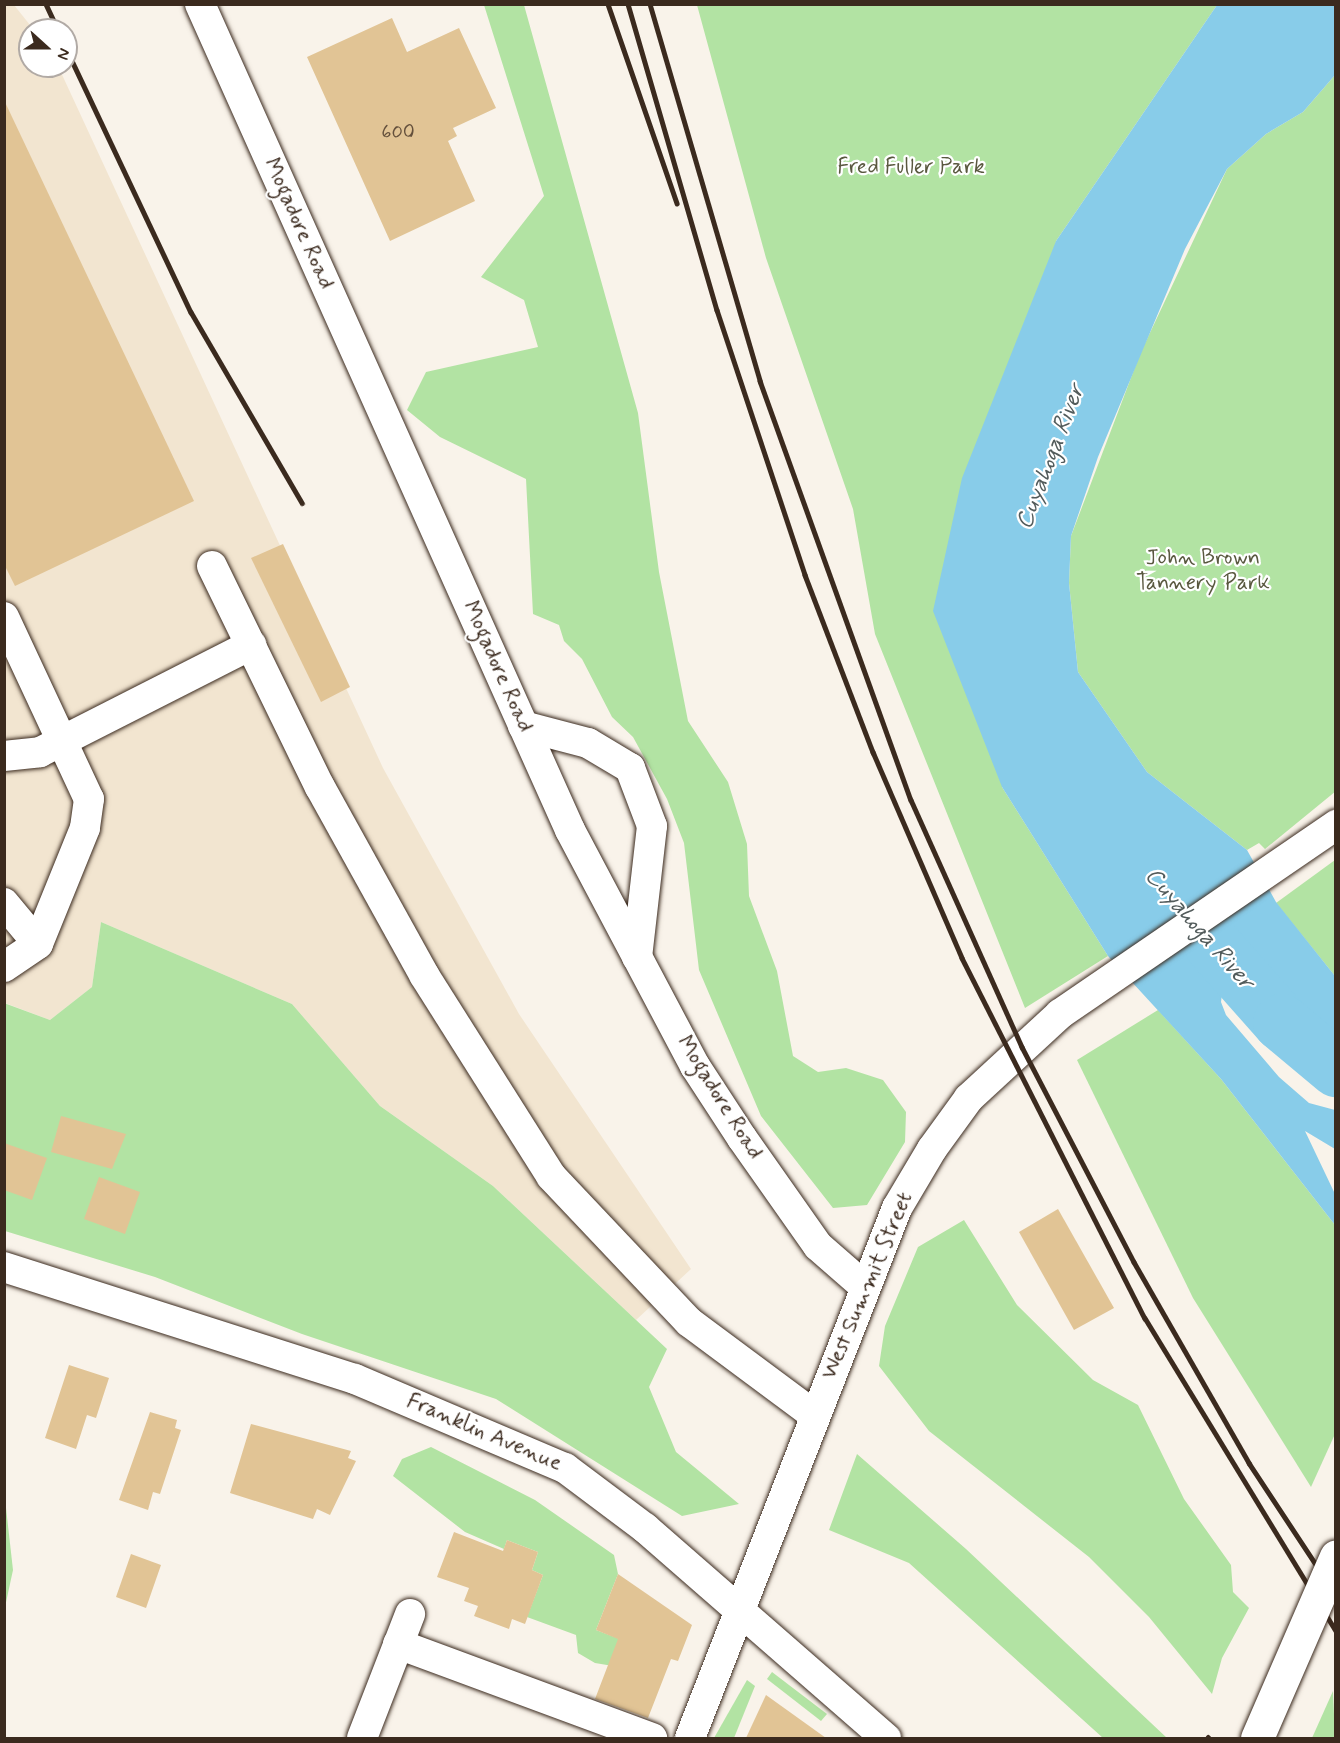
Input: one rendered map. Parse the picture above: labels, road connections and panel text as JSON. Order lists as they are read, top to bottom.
{
  "streets": {
    "street": ["Mogadore Road", "West Summit Street", "Franklin Avenue"]
  },
  "crossings": [
    ["Mogadore Road", "West Summit Street"],
    ["West Summit Street", "Franklin Avenue"]
  ],
  "water": ["Cuyahoga River"],
  "parks": ["Fred Fuller Park", "John Brown Tannery Park"],
  "house_numbers": ["600"],
  "north": "right"
}
